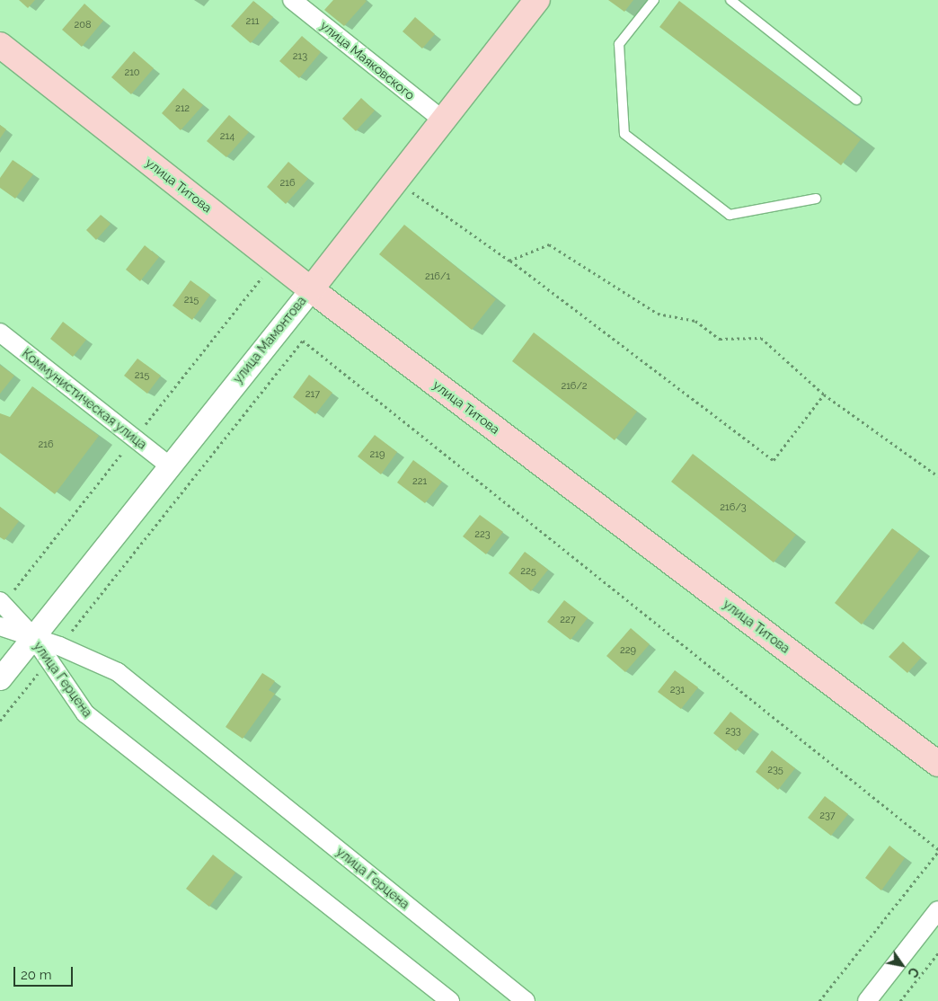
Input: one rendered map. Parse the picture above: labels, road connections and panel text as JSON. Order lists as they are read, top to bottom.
{
  "streets": {
    "main road": ["улица Титова", "улица Мамонтова"],
    "street": ["улица Маяковского", "Коммунистическая улица", "улица Герцена"]
  },
  "crossings": [
    ["улица Маяковского", "улица Мамонтова"],
    ["улица Титова", "улица Мамонтова"],
    ["улица Мамонтова", "Коммунистическая улица"],
    ["улица Мамонтова", "улица Герцена"]
  ],
  "house_numbers": [
    "211",
    "208",
    "213",
    "210",
    "212",
    "214",
    "216",
    "216/1",
    "215",
    "215",
    "216/2",
    "217",
    "216",
    "219",
    "221",
    "216/3",
    "223",
    "225",
    "227",
    "229",
    "231",
    "233",
    "235",
    "237"
  ],
  "scale_bar": "20 m",
  "north": "bottom right"
}
